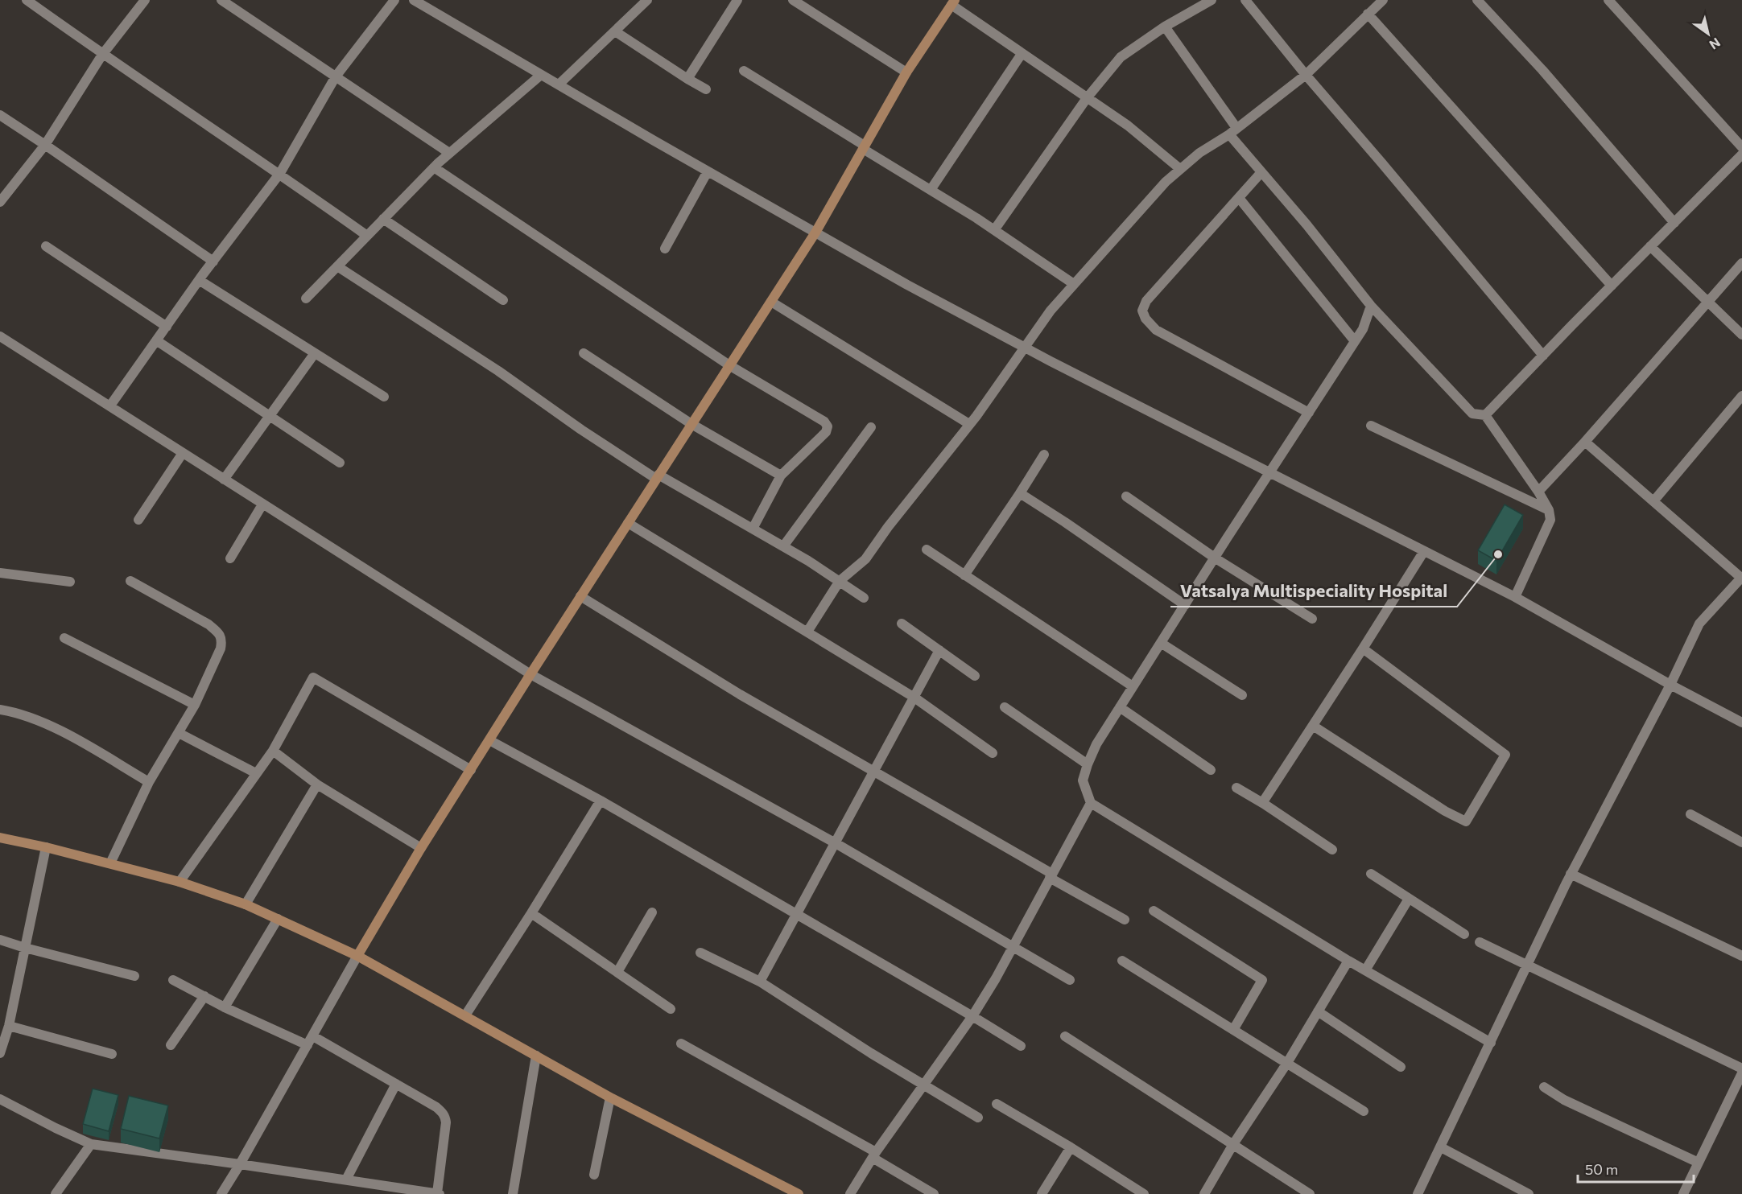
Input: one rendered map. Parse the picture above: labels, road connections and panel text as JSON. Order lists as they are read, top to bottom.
{
  "places": ["Vatsalya Multispeciality Hospital"],
  "scale_bar": "50 m",
  "north": "bottom right"
}
